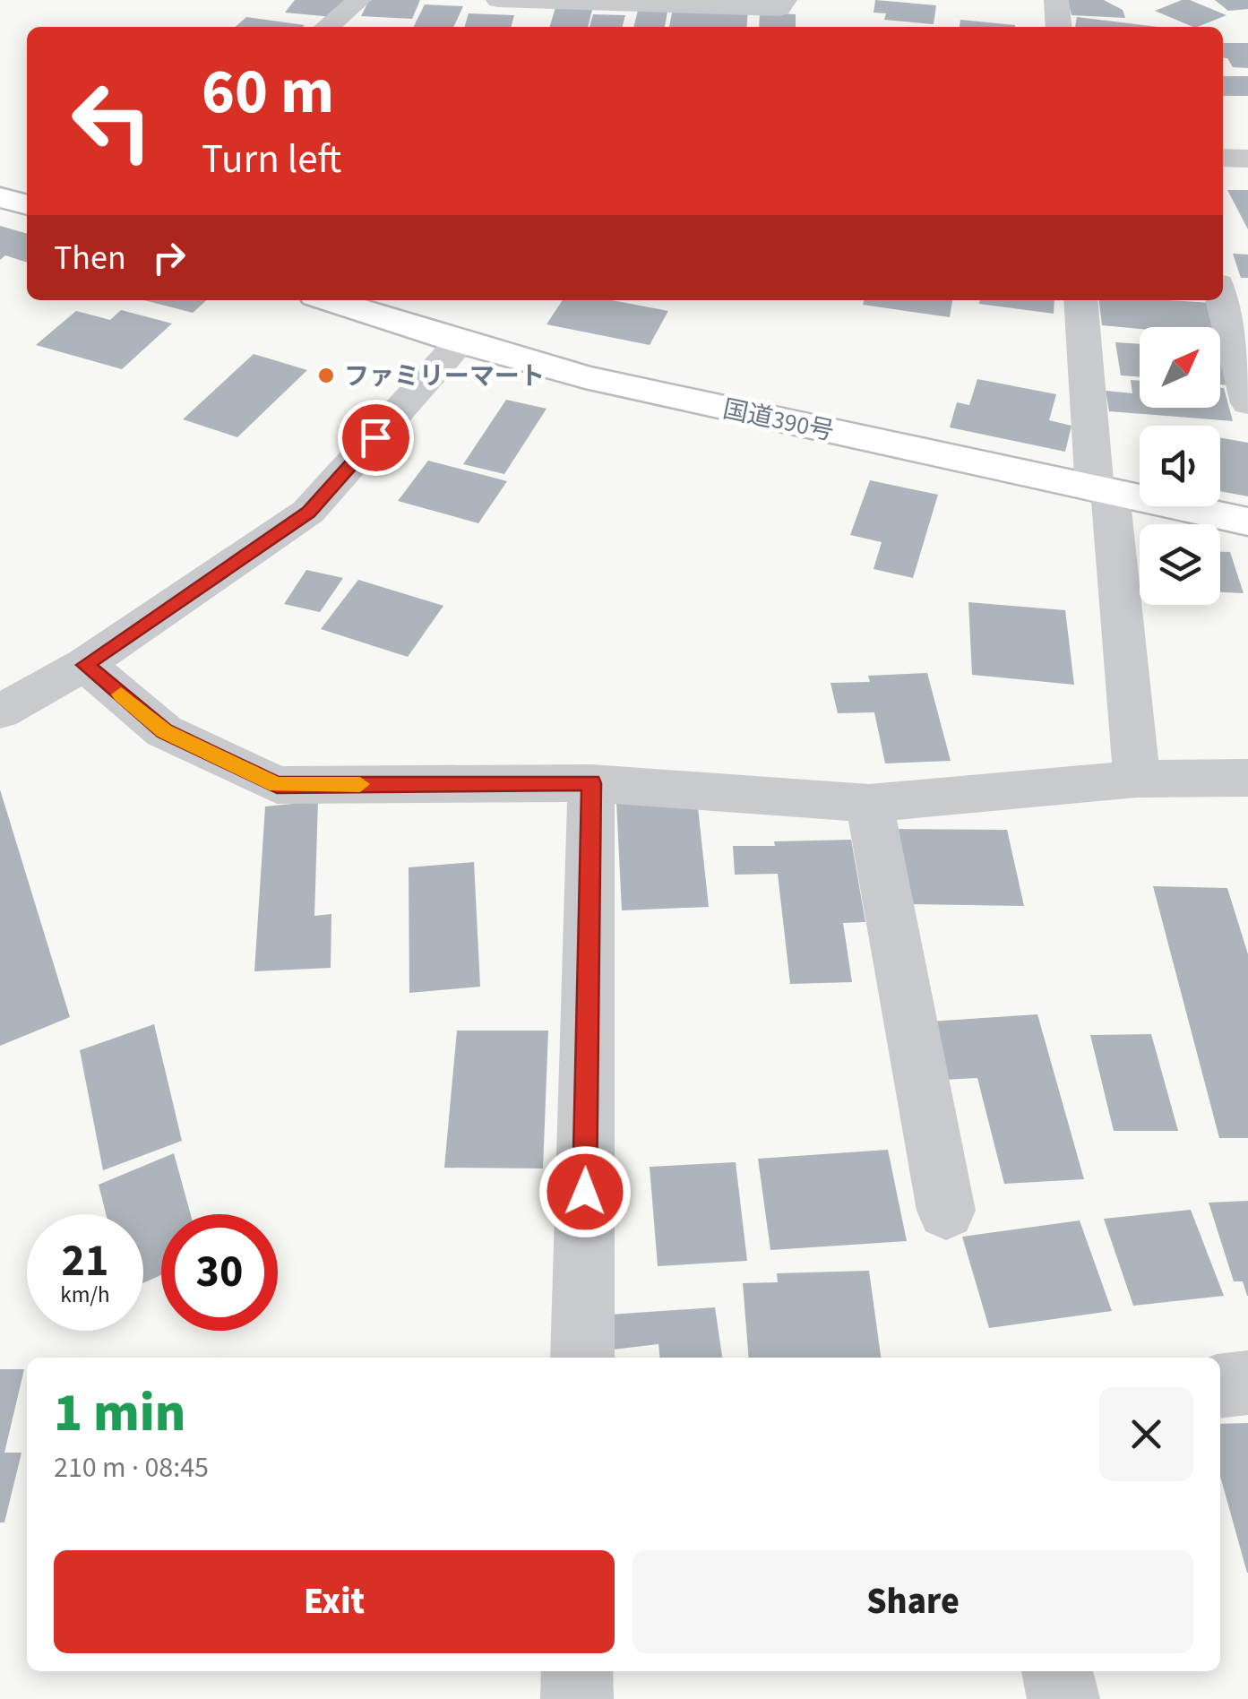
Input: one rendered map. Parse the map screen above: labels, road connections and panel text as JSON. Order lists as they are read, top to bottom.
{
  "streets": {
    "highway": ["国道390号"]
  },
  "places": ["ファミリーマート"],
  "north": "top right",
  "page": {
    "turn": ["60 m", "Turn left"],
    "then": "Then",
    "speed": "21 km/h",
    "limit": "30",
    "heading": ["1 min", "210 m · 08:45"],
    "buttons": ["Exit", "Share"]
  }
}
